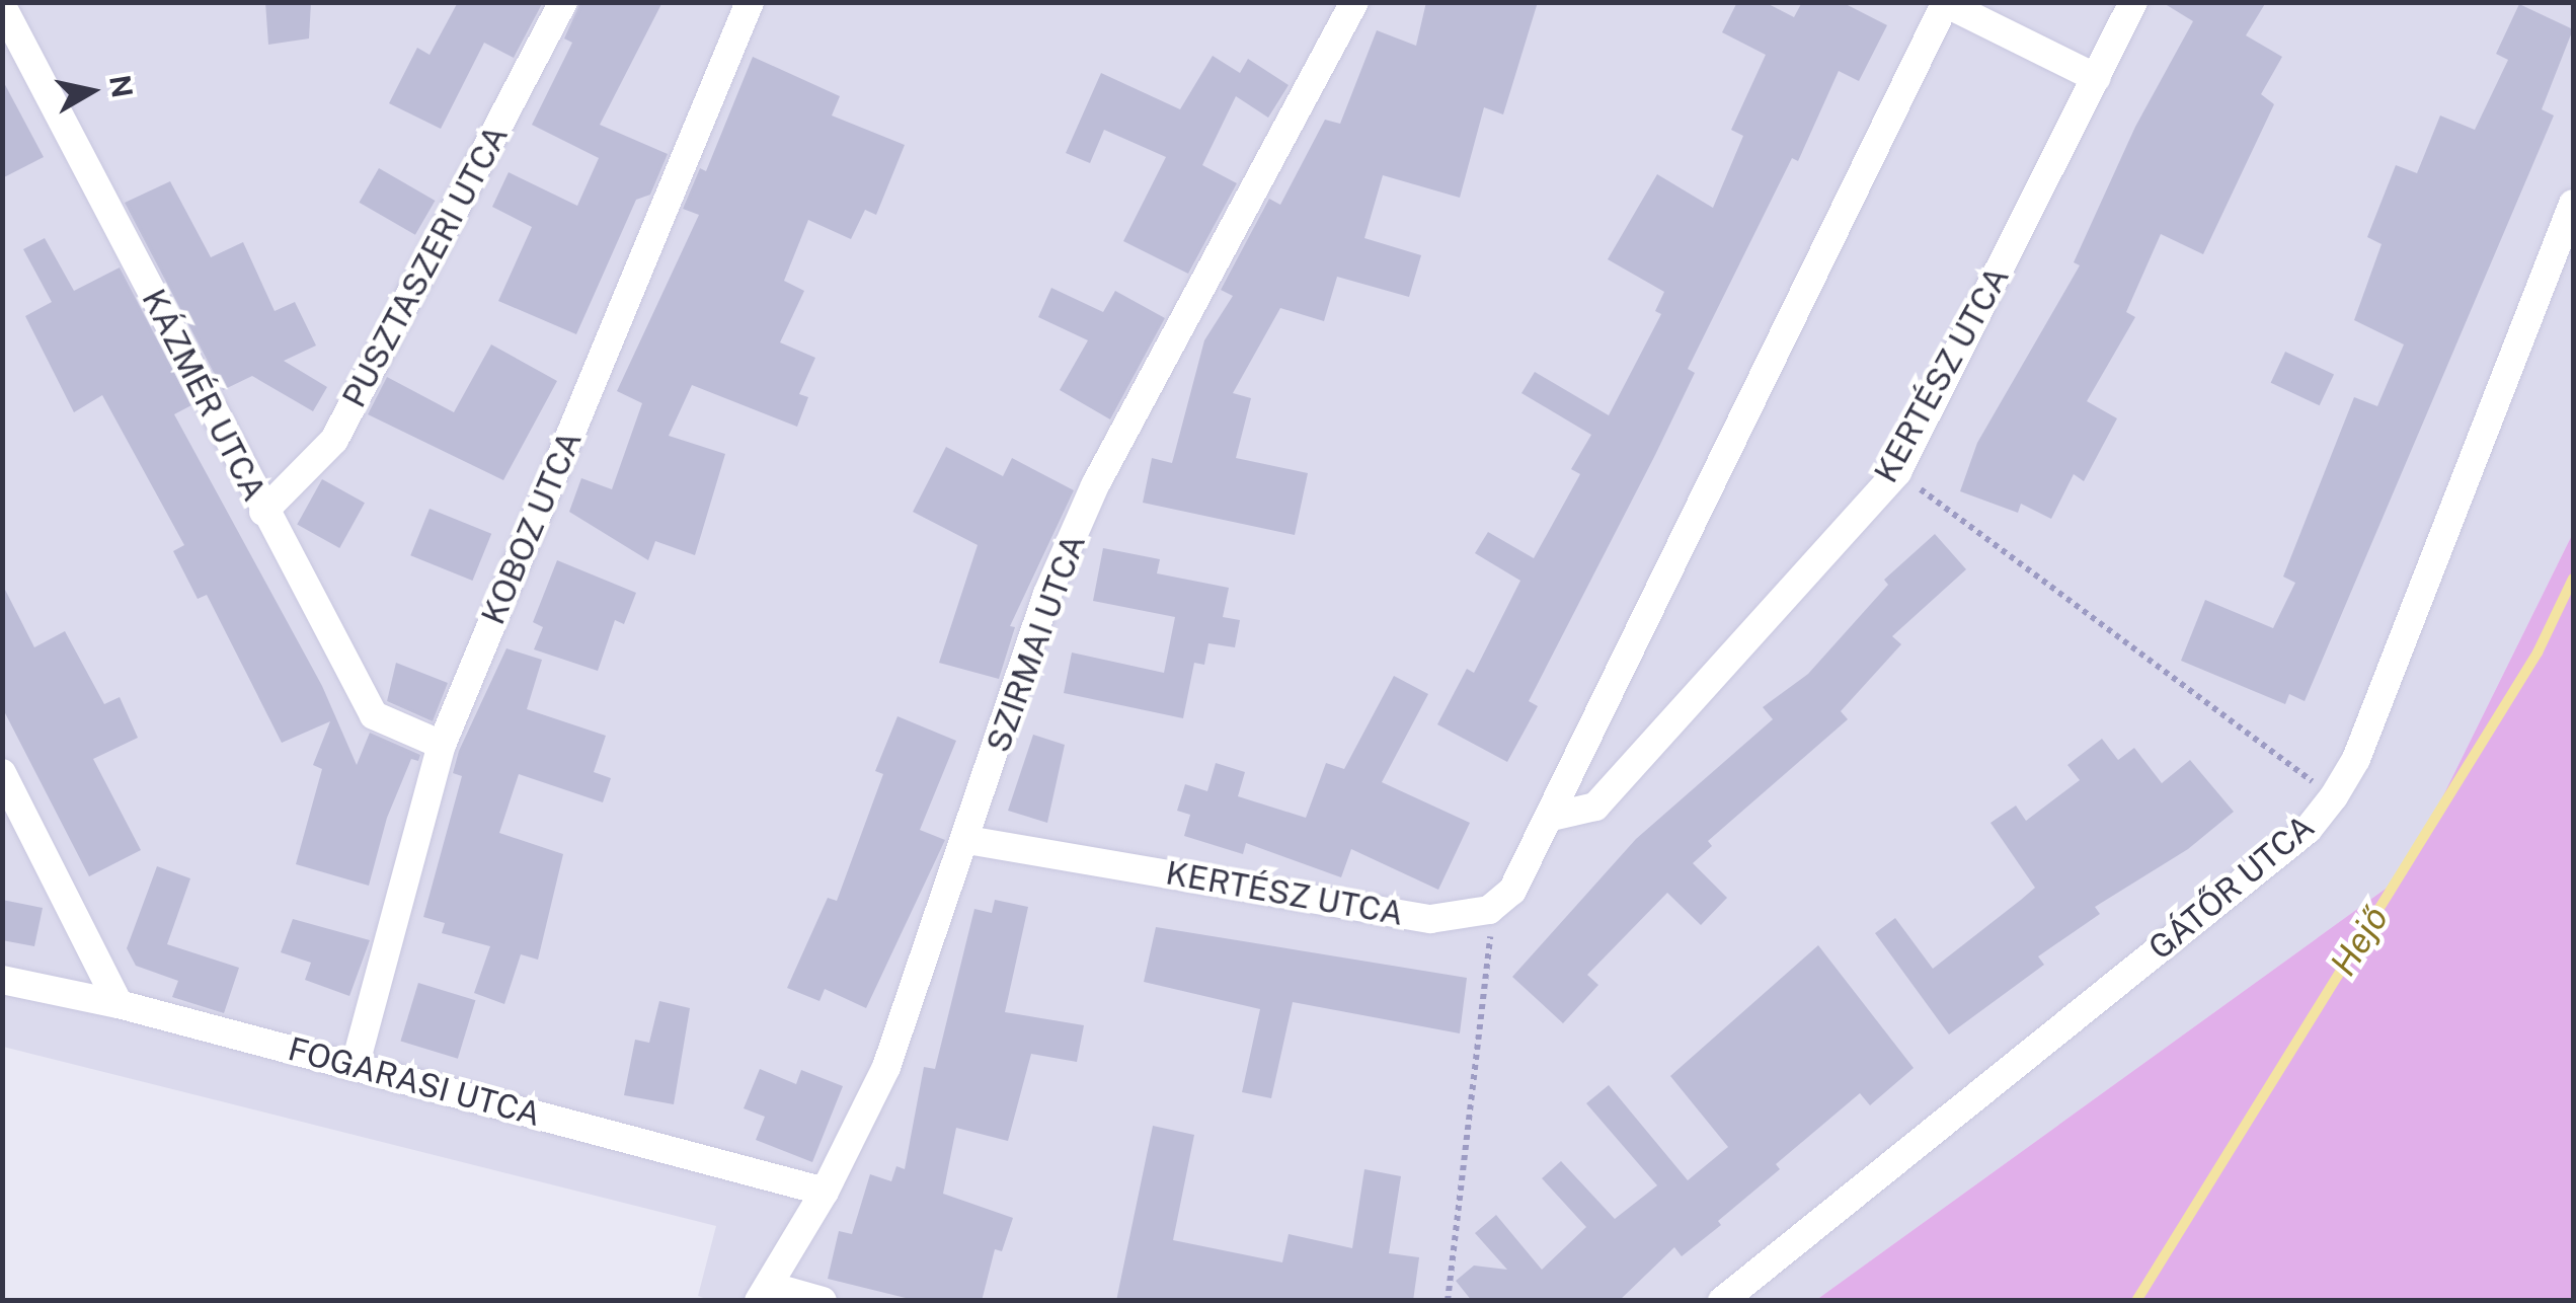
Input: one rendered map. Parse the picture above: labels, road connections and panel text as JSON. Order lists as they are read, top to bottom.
{
  "streets": {
    "street": [
      "PUSZTASZERI UTCA",
      "KERTÉSZ UTCA",
      "KÁZMÉR UTCA",
      "KOBOZ UTCA",
      "SZIRMAI UTCA",
      "GÁTŐR UTCA",
      "FOGARASI UTCA"
    ]
  },
  "crossings": [
    ["PUSZTASZERI UTCA", "KÁZMÉR UTCA"],
    ["KERTÉSZ UTCA", "SZIRMAI UTCA"],
    ["KÁZMÉR UTCA", "KOBOZ UTCA"],
    ["KOBOZ UTCA", "FOGARASI UTCA"],
    ["SZIRMAI UTCA", "FOGARASI UTCA"]
  ],
  "water": ["Hejő"],
  "north": "right"
}
